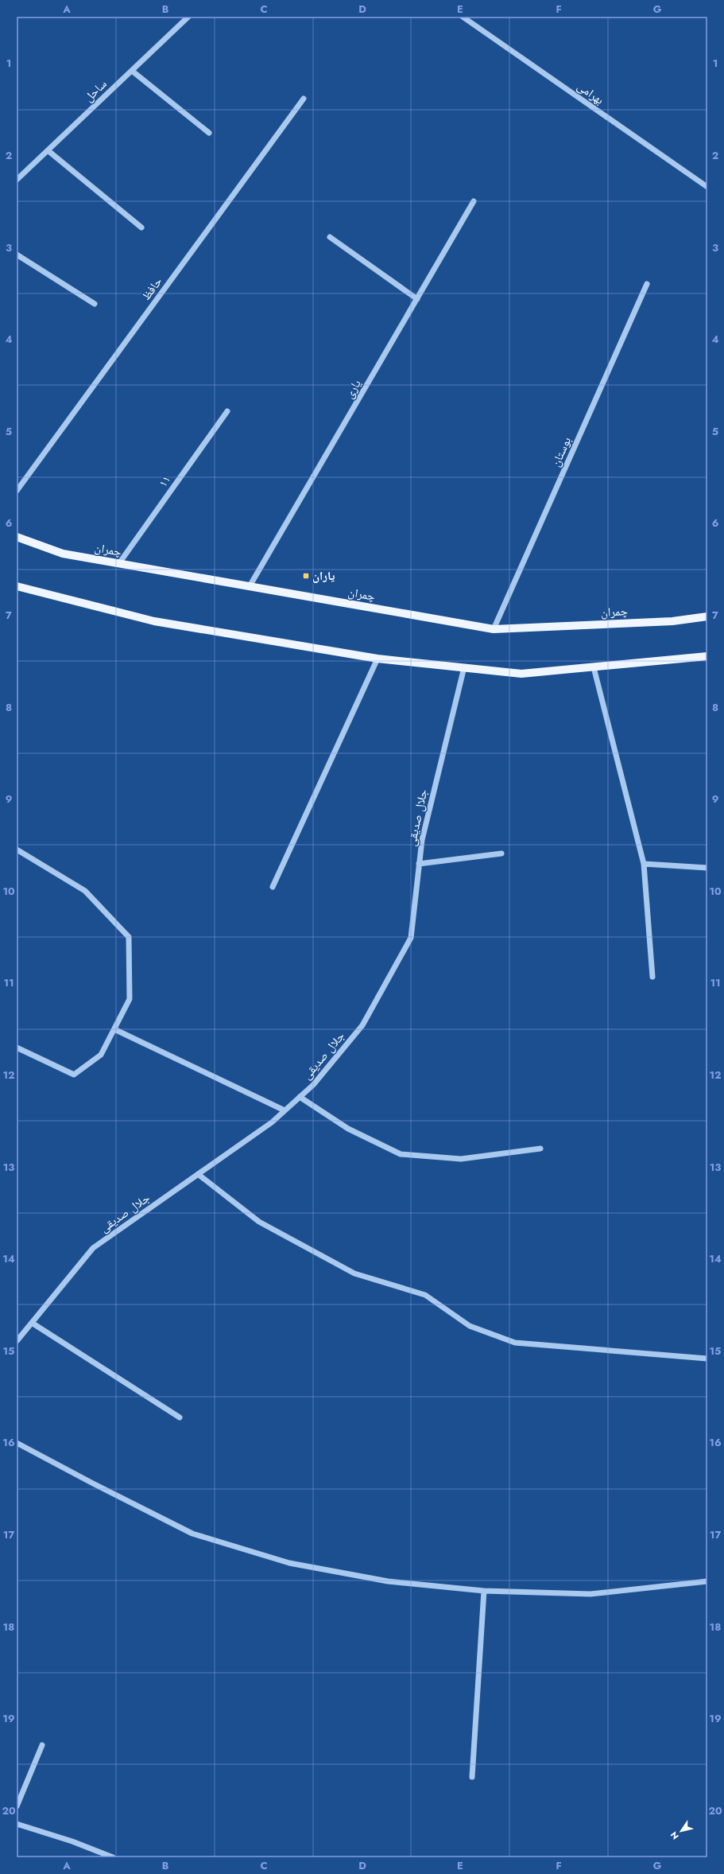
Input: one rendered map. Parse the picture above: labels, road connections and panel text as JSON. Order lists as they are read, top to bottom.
{
  "streets": {
    "main road": ["چمران"],
    "street": [
      "ساحل",
      "بهرامی",
      "حافظ",
      "یاری",
      "بوستان",
      "۱۱",
      "جلال صدیقی"
    ]
  },
  "crossings": [
    ["یاری", "چمران"],
    ["بوستان", "چمران"],
    ["۱۱", "چمران"]
  ],
  "places": {
    "transit": ["یاران"]
  },
  "north": "bottom left",
  "grid": {
    "columns": [
      "A",
      "B",
      "C",
      "D",
      "E",
      "F",
      "G"
    ],
    "rows": [
      "1",
      "2",
      "3",
      "4",
      "5",
      "6",
      "7",
      "8",
      "9",
      "10",
      "11",
      "12",
      "13",
      "14",
      "15",
      "16",
      "17",
      "18",
      "19",
      "20"
    ]
  }
}
